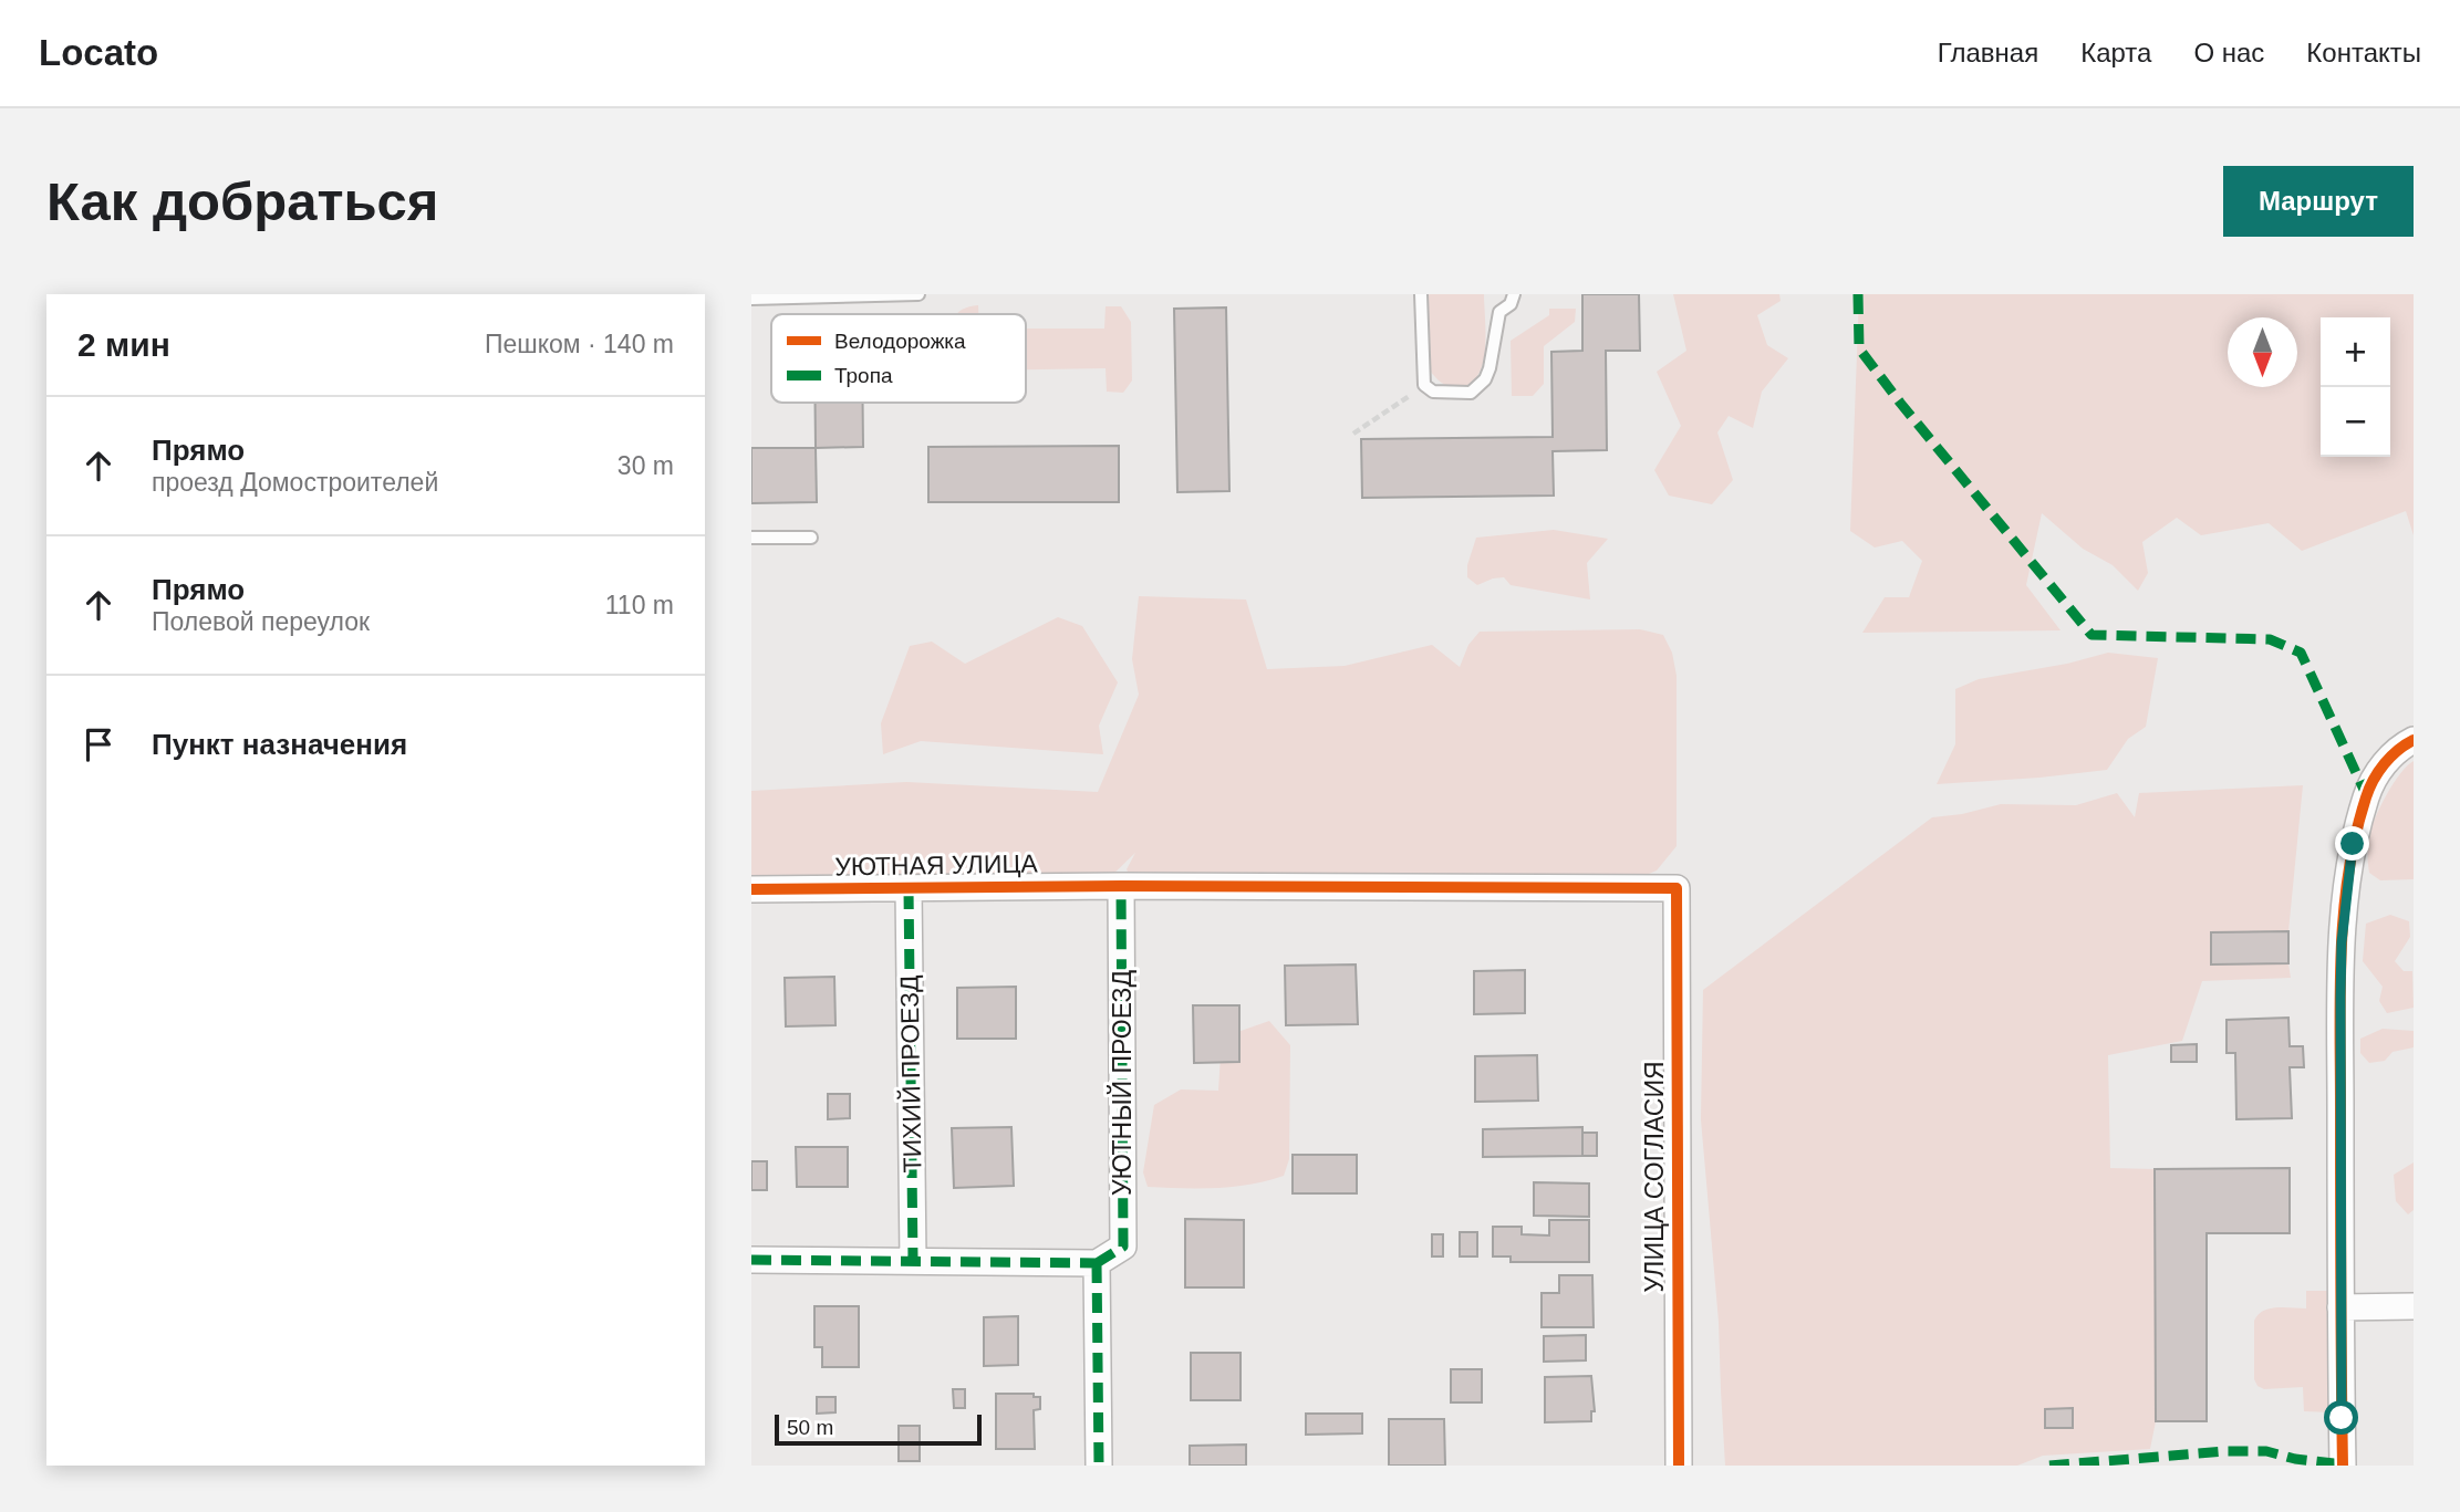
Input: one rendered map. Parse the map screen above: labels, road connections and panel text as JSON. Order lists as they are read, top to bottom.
{
  "streets": {
    "street": [
      "УЮТНАЯ УЛИЦА",
      "ТИХИЙ ПРОЕЗД",
      "УЮТНЫЙ ПРОЕЗД",
      "УЛИЦА СОГЛАСИЯ"
    ]
  },
  "crossings": [
    ["УЮТНАЯ УЛИЦА", "ТИХИЙ ПРОЕЗД"],
    ["УЮТНАЯ УЛИЦА", "УЮТНЫЙ ПРОЕЗД"],
    ["УЮТНАЯ УЛИЦА", "УЛИЦА СОГЛАСИЯ"]
  ],
  "legend": ["Велодорожка", "Тропа"],
  "scale_bar": "50 m",
  "north": "bottom",
  "page": {
    "header": "Locato",
    "nav": [
      "Главная",
      "Карта",
      "О нас",
      "Контакты"
    ],
    "buttons": "Маршрут",
    "title": "Как добраться",
    "heading": ["2 мин", "Пешком · 140 m"],
    "map_buttons": ["+", "−"],
    "list": [
      ["Прямо", "проезд Домостроителей", "30 m"],
      ["Прямо", "Полевой переулок", "110 m"],
      "Пункт назначения"
    ],
    "scale": "50 m"
  }
}
